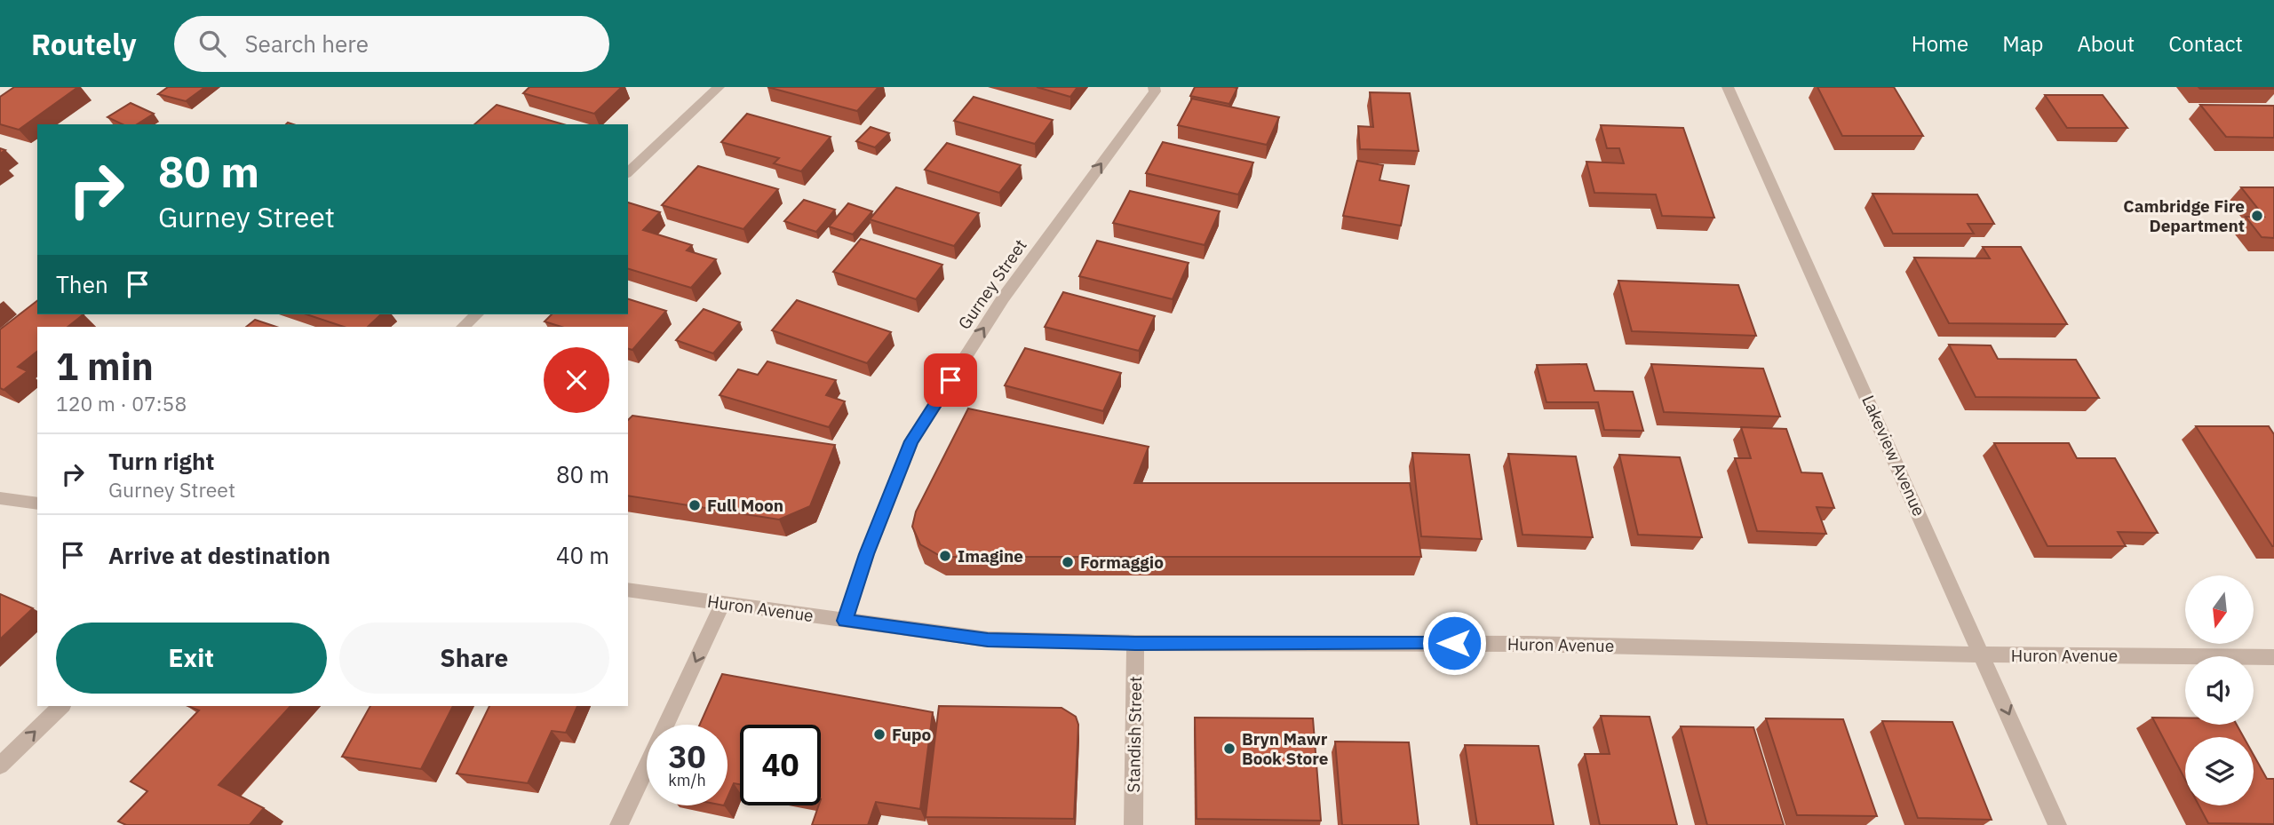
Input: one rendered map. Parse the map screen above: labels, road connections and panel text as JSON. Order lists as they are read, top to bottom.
{
  "streets": {
    "street": [
      "Gurney Street",
      "Lakeview Avenue",
      "Huron Avenue",
      "Standish Street"
    ]
  },
  "crossings": [
    ["Gurney Street", "Huron Avenue"],
    ["Lakeview Avenue", "Huron Avenue"],
    ["Huron Avenue", "Standish Street"]
  ],
  "one_way": ["Gurney Street"],
  "places": [
    "Cambridge Fire Department",
    "Full Moon",
    "Imagine",
    "Formaggio",
    "Fupo",
    "Bryn Mawr Book Store"
  ],
  "north": "bottom",
  "page": {
    "header": "Routely",
    "search": "Search here",
    "nav": [
      "Home",
      "Map",
      "About",
      "Contact"
    ],
    "turn": ["80 m", "Gurney Street"],
    "then": "Then",
    "heading": ["1 min", "120 m · 07:58"],
    "list": [
      {
        "name": "Turn right",
        "note": "Gurney Street",
        "value": "80 m"
      },
      {
        "name": "Arrive at destination",
        "value": "40 m"
      }
    ],
    "buttons": ["Exit", "Share"],
    "speed": "30 km/h",
    "limit": "40"
  }
}
